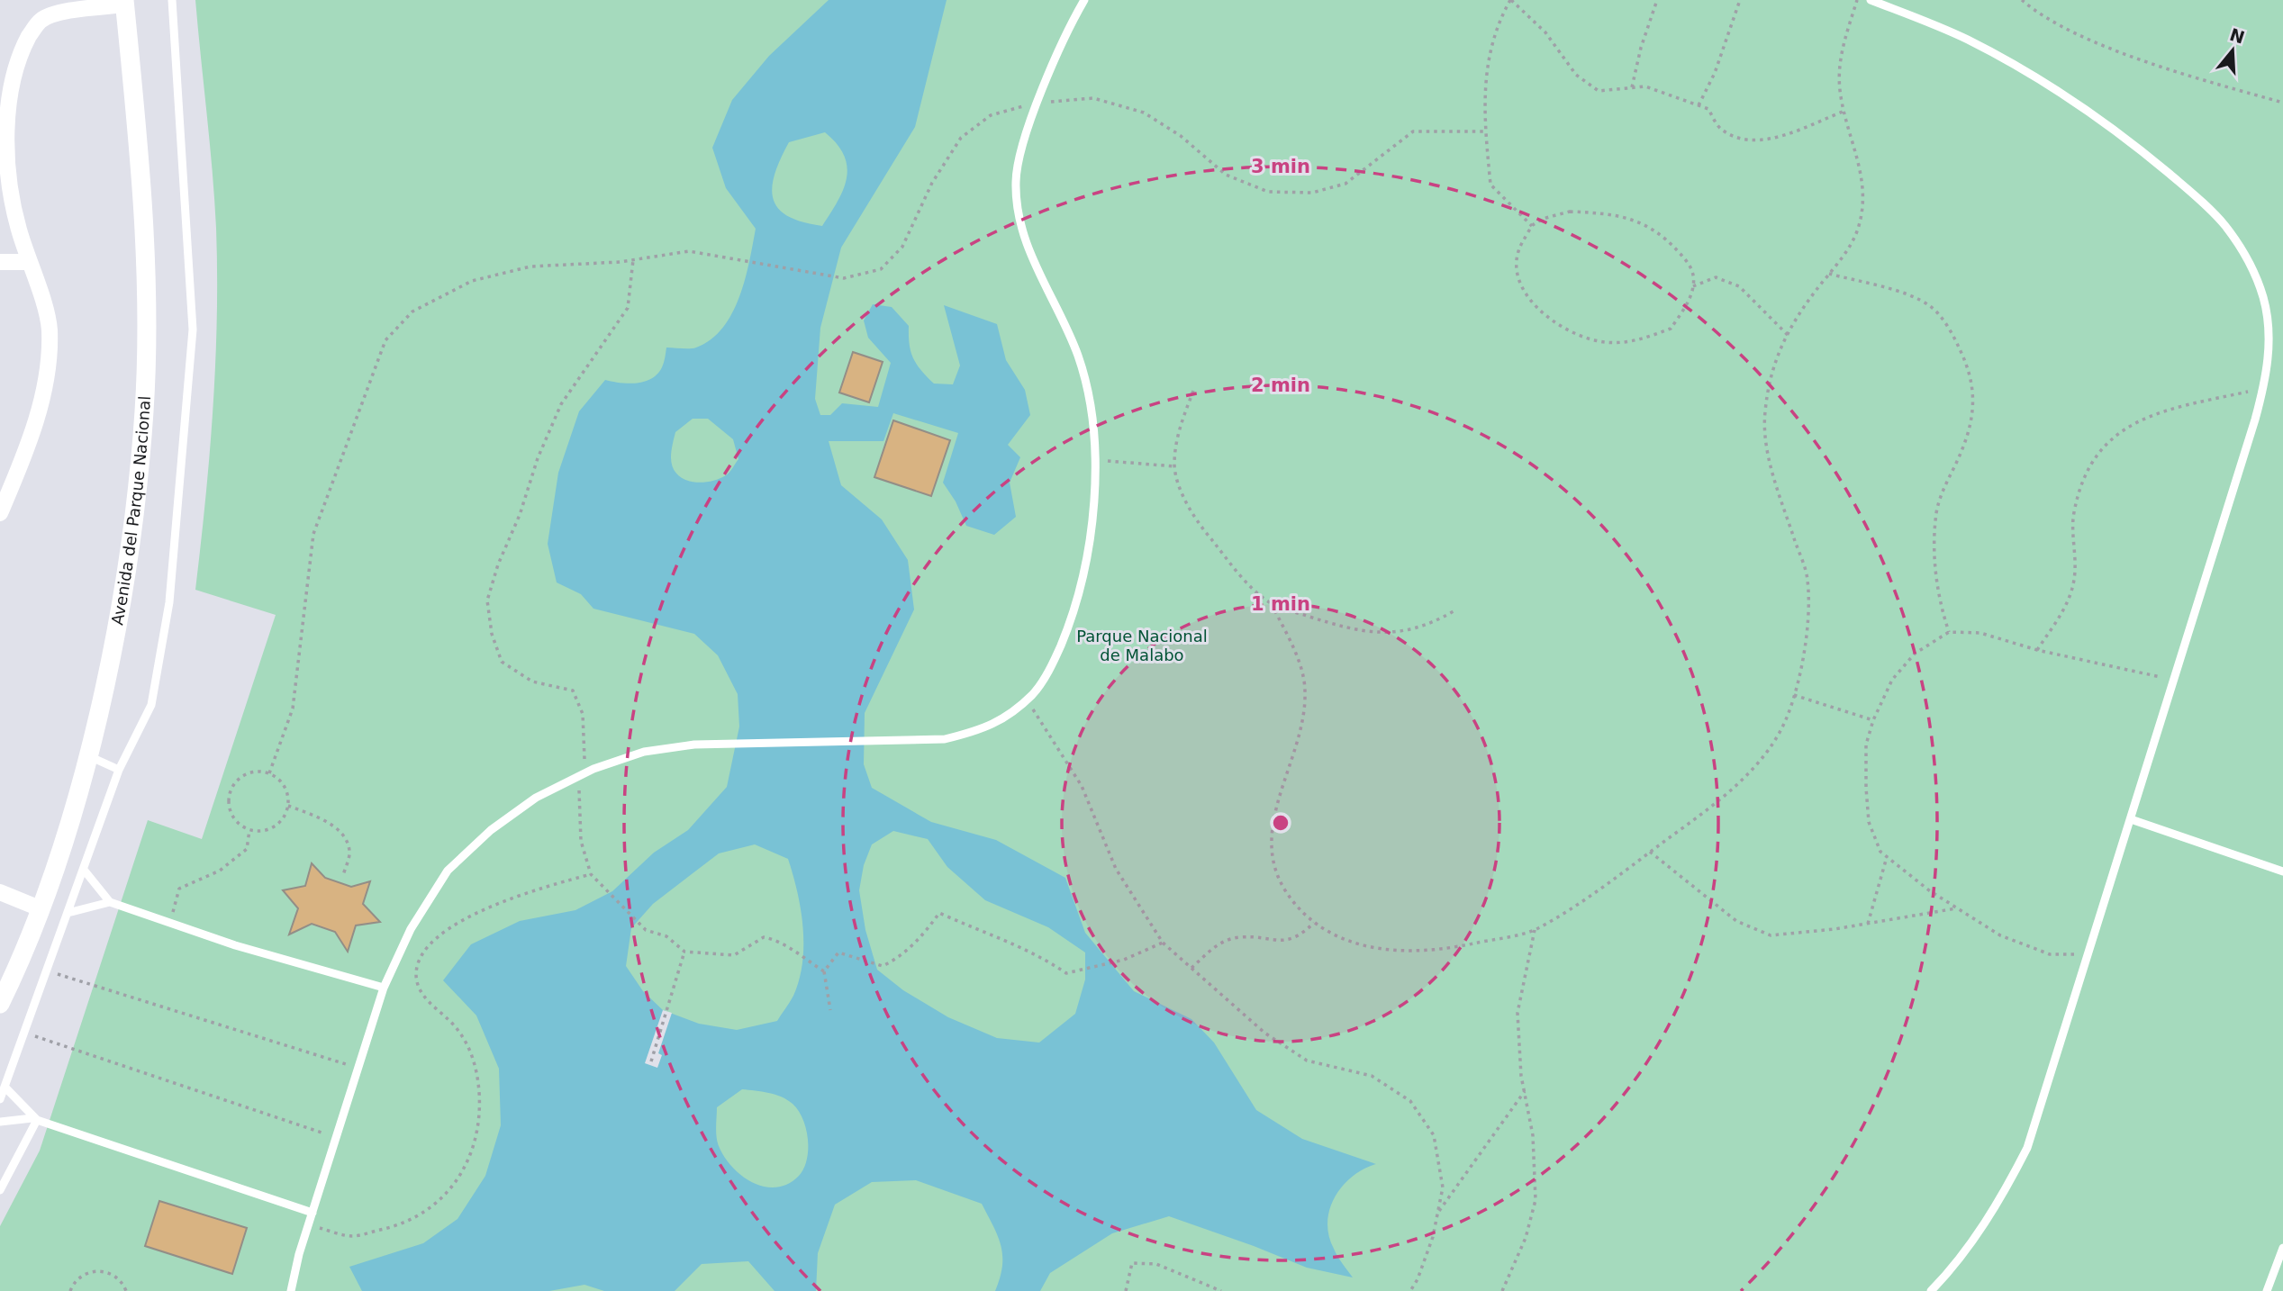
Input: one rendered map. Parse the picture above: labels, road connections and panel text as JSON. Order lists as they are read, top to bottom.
{
  "streets": {
    "street": ["Avenida del Parque Nacional"]
  },
  "parks": ["Parque Nacional de Malabo"],
  "north": "top",
  "rings": ["3 min", "2 min", "1 min"]
}
